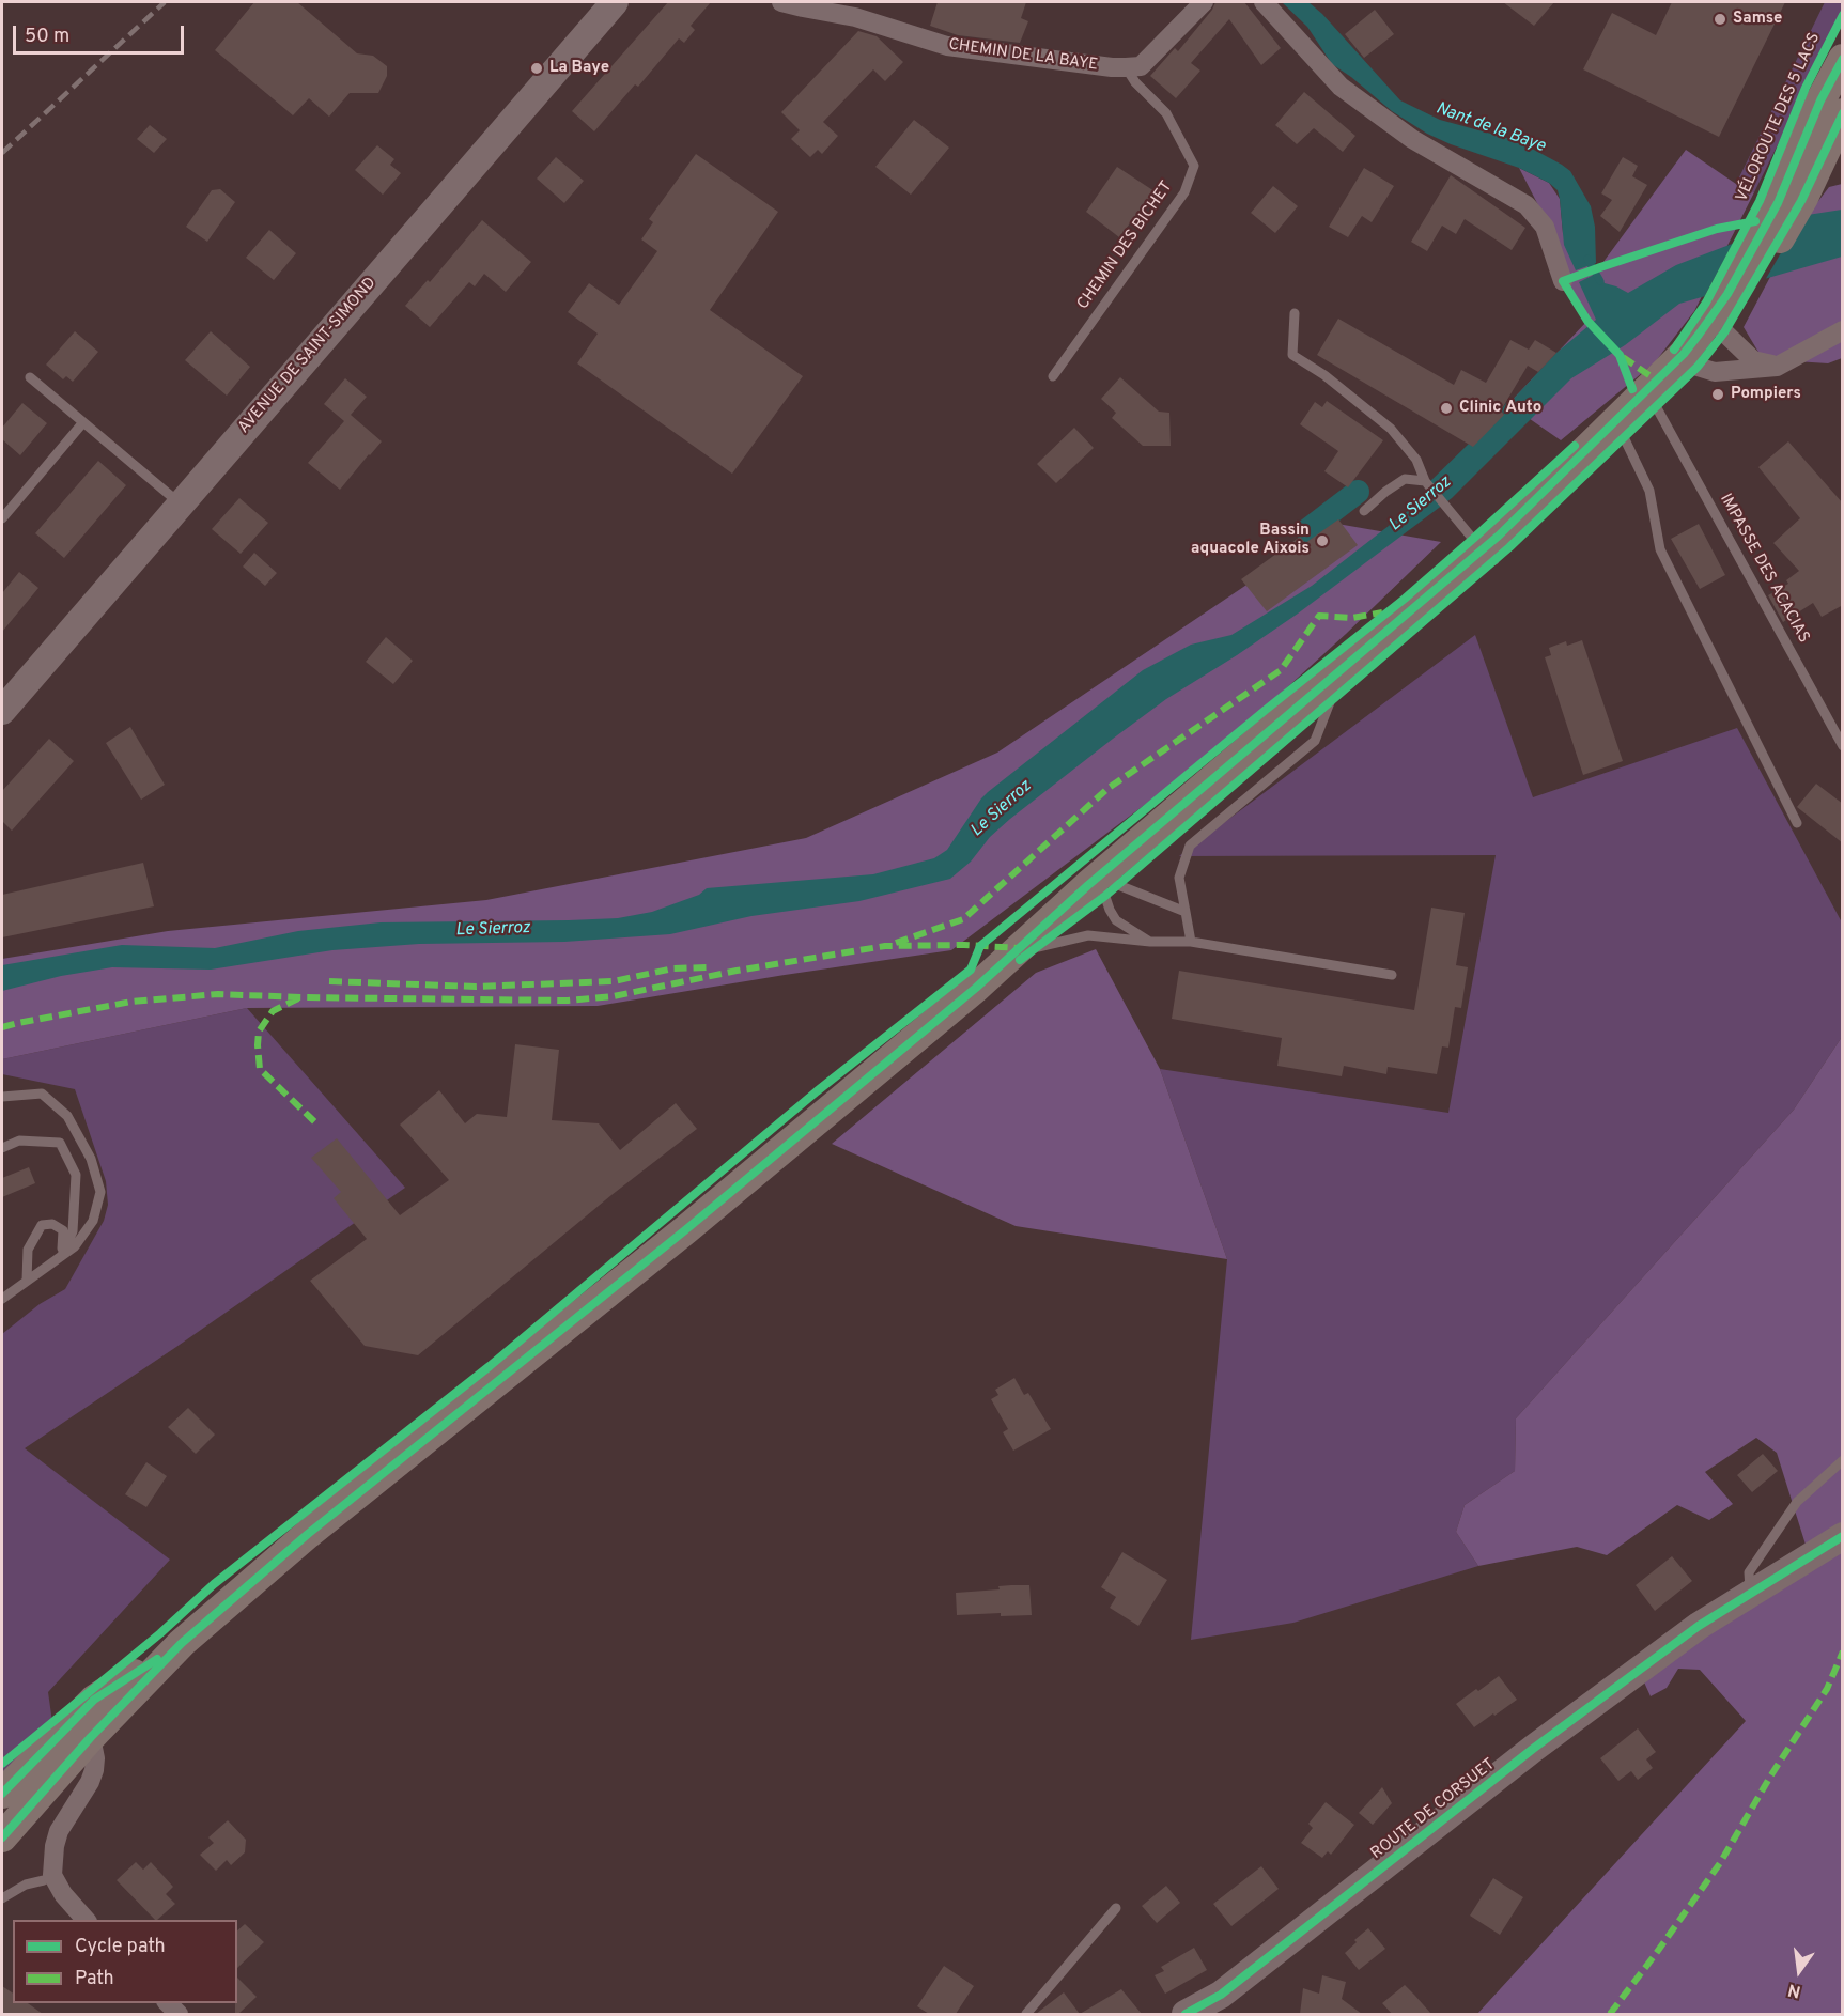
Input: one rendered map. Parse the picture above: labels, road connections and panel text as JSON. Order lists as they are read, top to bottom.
{
  "streets": {
    "main road": ["AVENUE DE SAINT-SIMOND", "ROUTE DE CORSUET"],
    "street": ["CHEMIN DE LA BAYE"],
    "lane": ["CHEMIN DES BICHET", "IMPASSE DES ACACIAS"],
    "cycle path": ["VÉLOROUTE DES 5 LACS"]
  },
  "crossings": [
    ["CHEMIN DE LA BAYE", "CHEMIN DES BICHET"]
  ],
  "water": ["Nant de la Baye", "Le Sierroz"],
  "places": [
    "Samse",
    "La Baye",
    "Pompiers",
    "Clinic Auto",
    "Bassin aquacole Aixois"
  ],
  "legend": ["Cycle path", "Path"],
  "scale_bar": "50 m",
  "north": "bottom"
}
